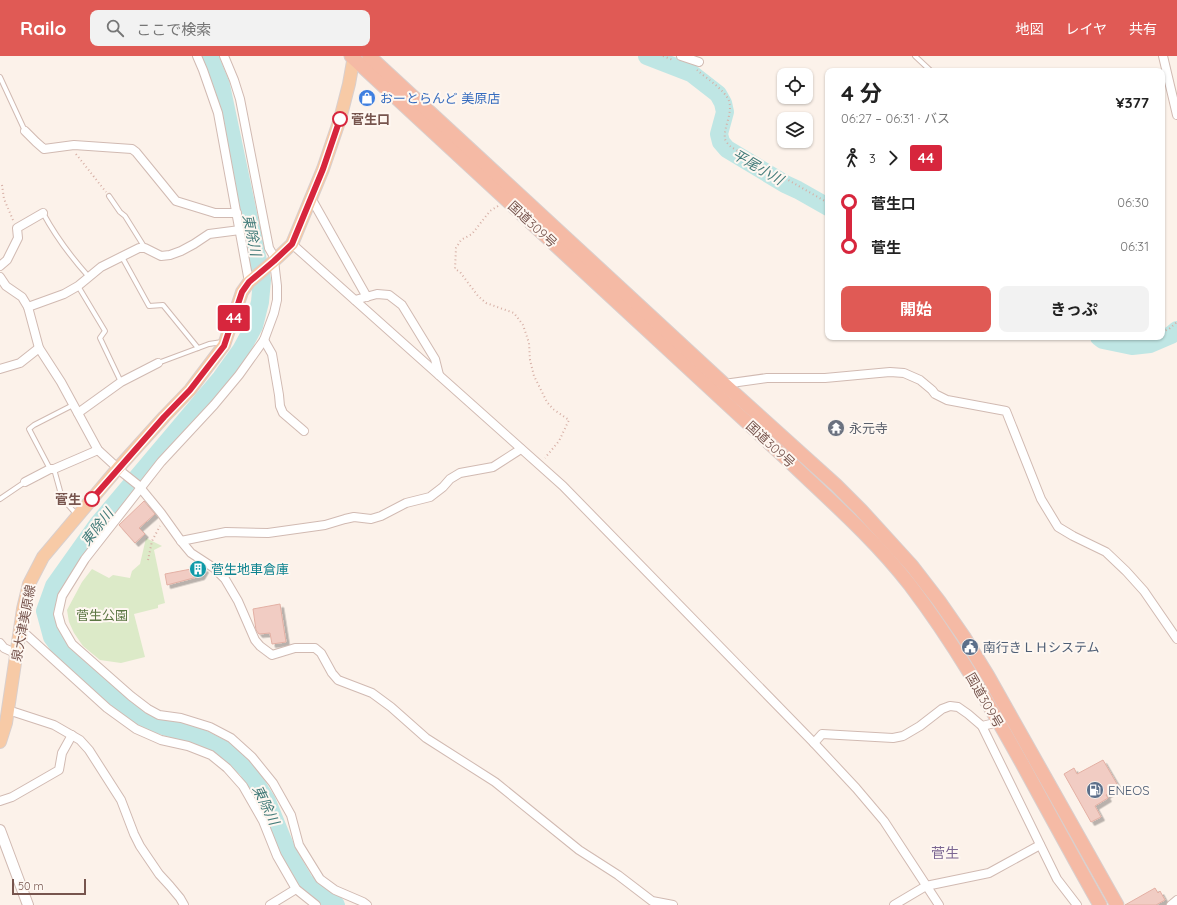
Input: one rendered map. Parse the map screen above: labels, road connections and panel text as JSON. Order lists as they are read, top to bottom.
{
  "streets": {
    "highway": ["国道309号"],
    "main road": ["泉大津美原線"]
  },
  "crossings": [
    ["国道309号", "泉大津美原線"]
  ],
  "districts": ["菅生"],
  "water": ["平尾小川", "東除川"],
  "parks": ["菅生公園"],
  "places": {
    "shop": ["おーとらんど 美原店"],
    "other": ["菅生口", "菅生"],
    "temple": ["永元寺"],
    "building": ["菅生地車倉庫"],
    "public building": ["南行きＬＨシステム"],
    "fuel station": ["ENEOS"]
  },
  "lines": ["bus line 44"],
  "scale_bar": "50 m",
  "page": {
    "header": "Railo",
    "search": "ここで検索",
    "nav": ["地図", "レイヤ", "共有"],
    "on_map": "44",
    "heading": ["4 分", "06:27 – 06:31 · バス", "¥377"],
    "legs": ["3", "44"],
    "list": [
      {
        "name": "菅生口",
        "value": "06:30"
      },
      {
        "name": "菅生",
        "value": "06:31"
      }
    ],
    "buttons": ["開始", "きっぷ"],
    "scale": "50 m"
  }
}
